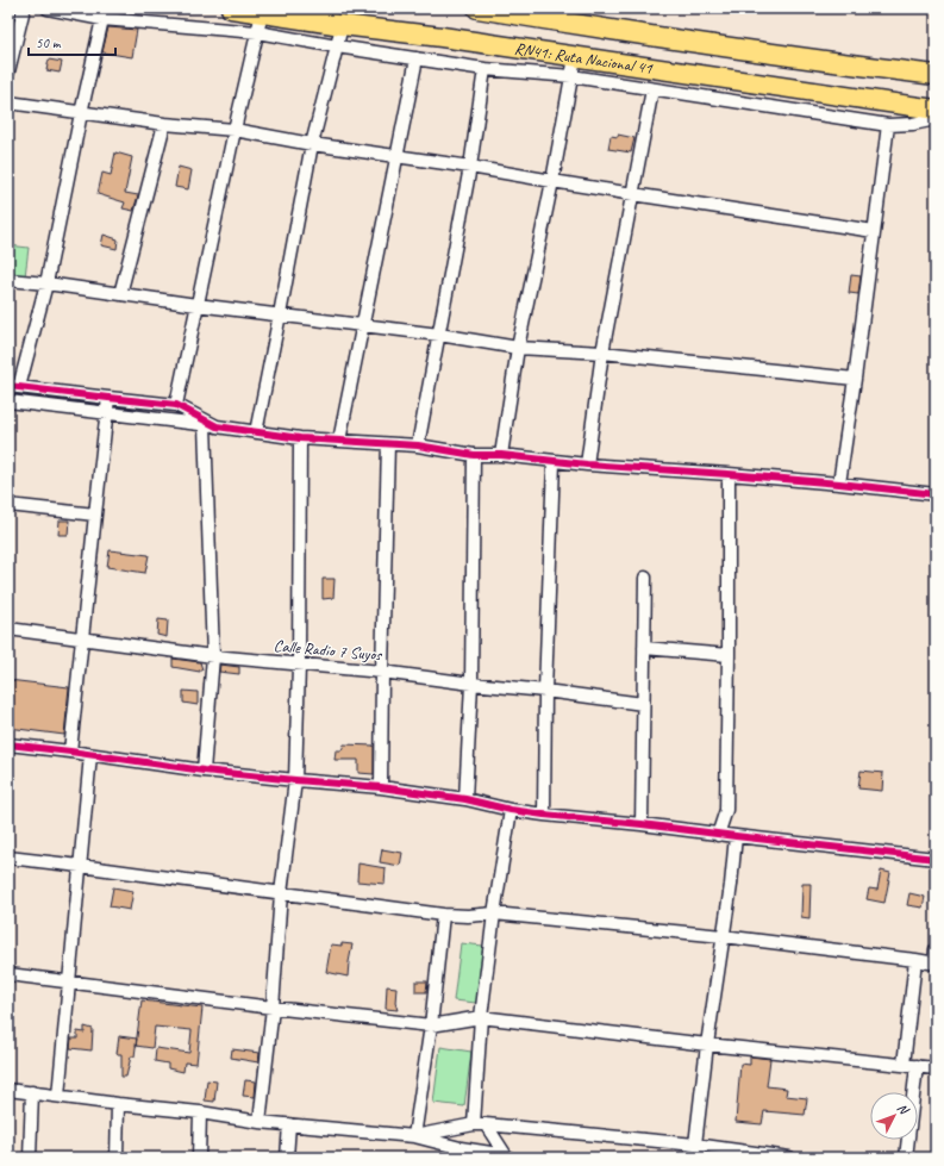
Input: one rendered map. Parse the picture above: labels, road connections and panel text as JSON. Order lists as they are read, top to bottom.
{
  "streets": {
    "main road": ["RN41: Ruta Nacional 41"],
    "street": ["Calle Radio 7 Suyos"]
  },
  "scale_bar": "50 m",
  "north": "top right"
}
